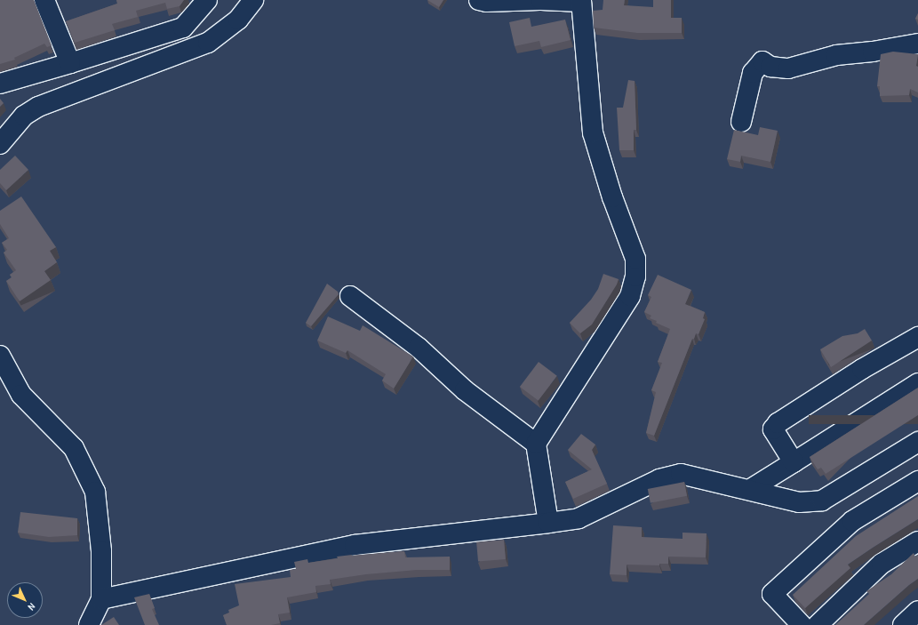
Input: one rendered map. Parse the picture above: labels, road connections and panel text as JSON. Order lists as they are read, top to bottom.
{
  "north": "bottom right"
}
